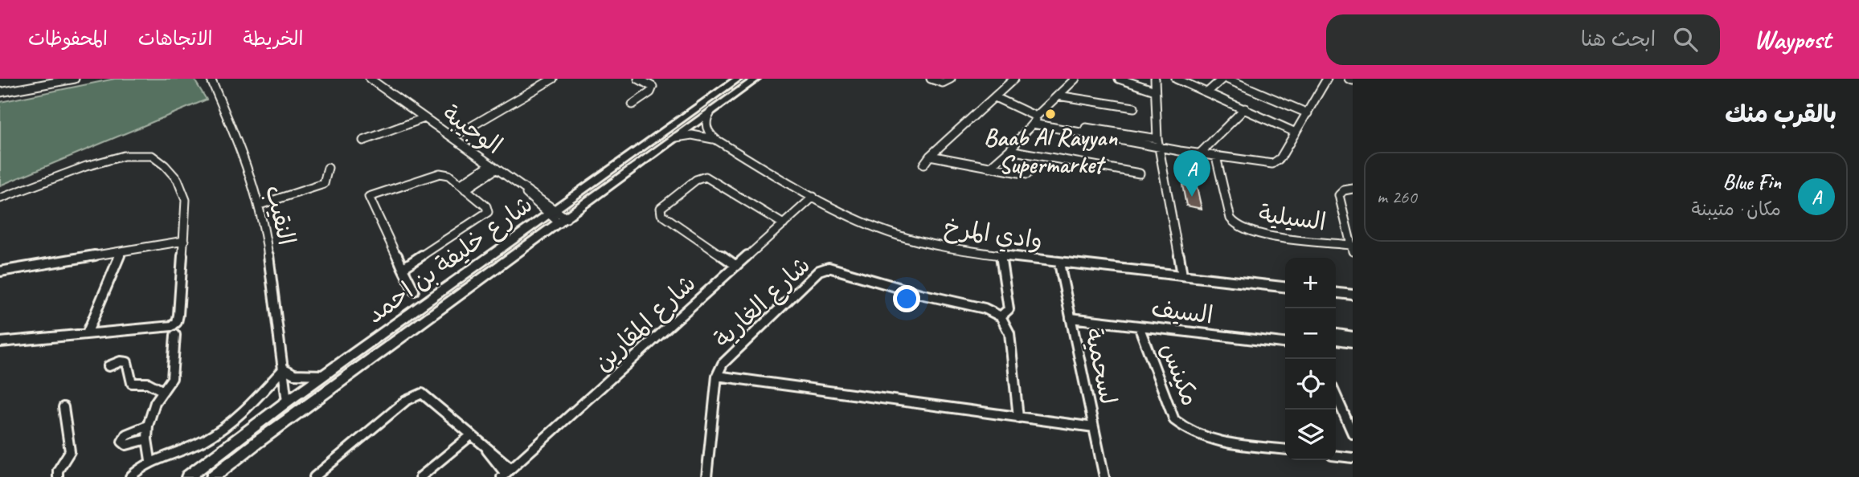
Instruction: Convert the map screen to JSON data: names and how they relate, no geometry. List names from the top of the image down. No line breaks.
{"streets":{"street":["الوجيبة","النقيب","السيلية","وادي المرخ","شارع خليفة بن احمد","شارع الغارية","السيف","شارع المقارين","لسحمية","مكينس"]},"crossings":[["الوجيبة","شارع خليفة بن احمد"],["النقيب","شارع خليفة بن احمد"],["وادي المرخ","شارع خليفة بن احمد"],["وادي المرخ","شارع المقارين"],["وادي المرخ","لسحمية"],["شارع الغارية","لسحمية"],["السيف","لسحمية"],["السيف","مكينس"]],"places":["Baab Al Rayyan Supermarket"],"page":{"header":"Waypost","search":"ابحث هنا","nav":["الخريطة","الاتجاهات","المحفوظات"],"heading":"بالقرب منك","pins":"A","list":[{"mark":"A","name":"Blue Fin","note":"مكان · متيبنة","value":"260 m"}],"map_buttons":["+","−"]}}
